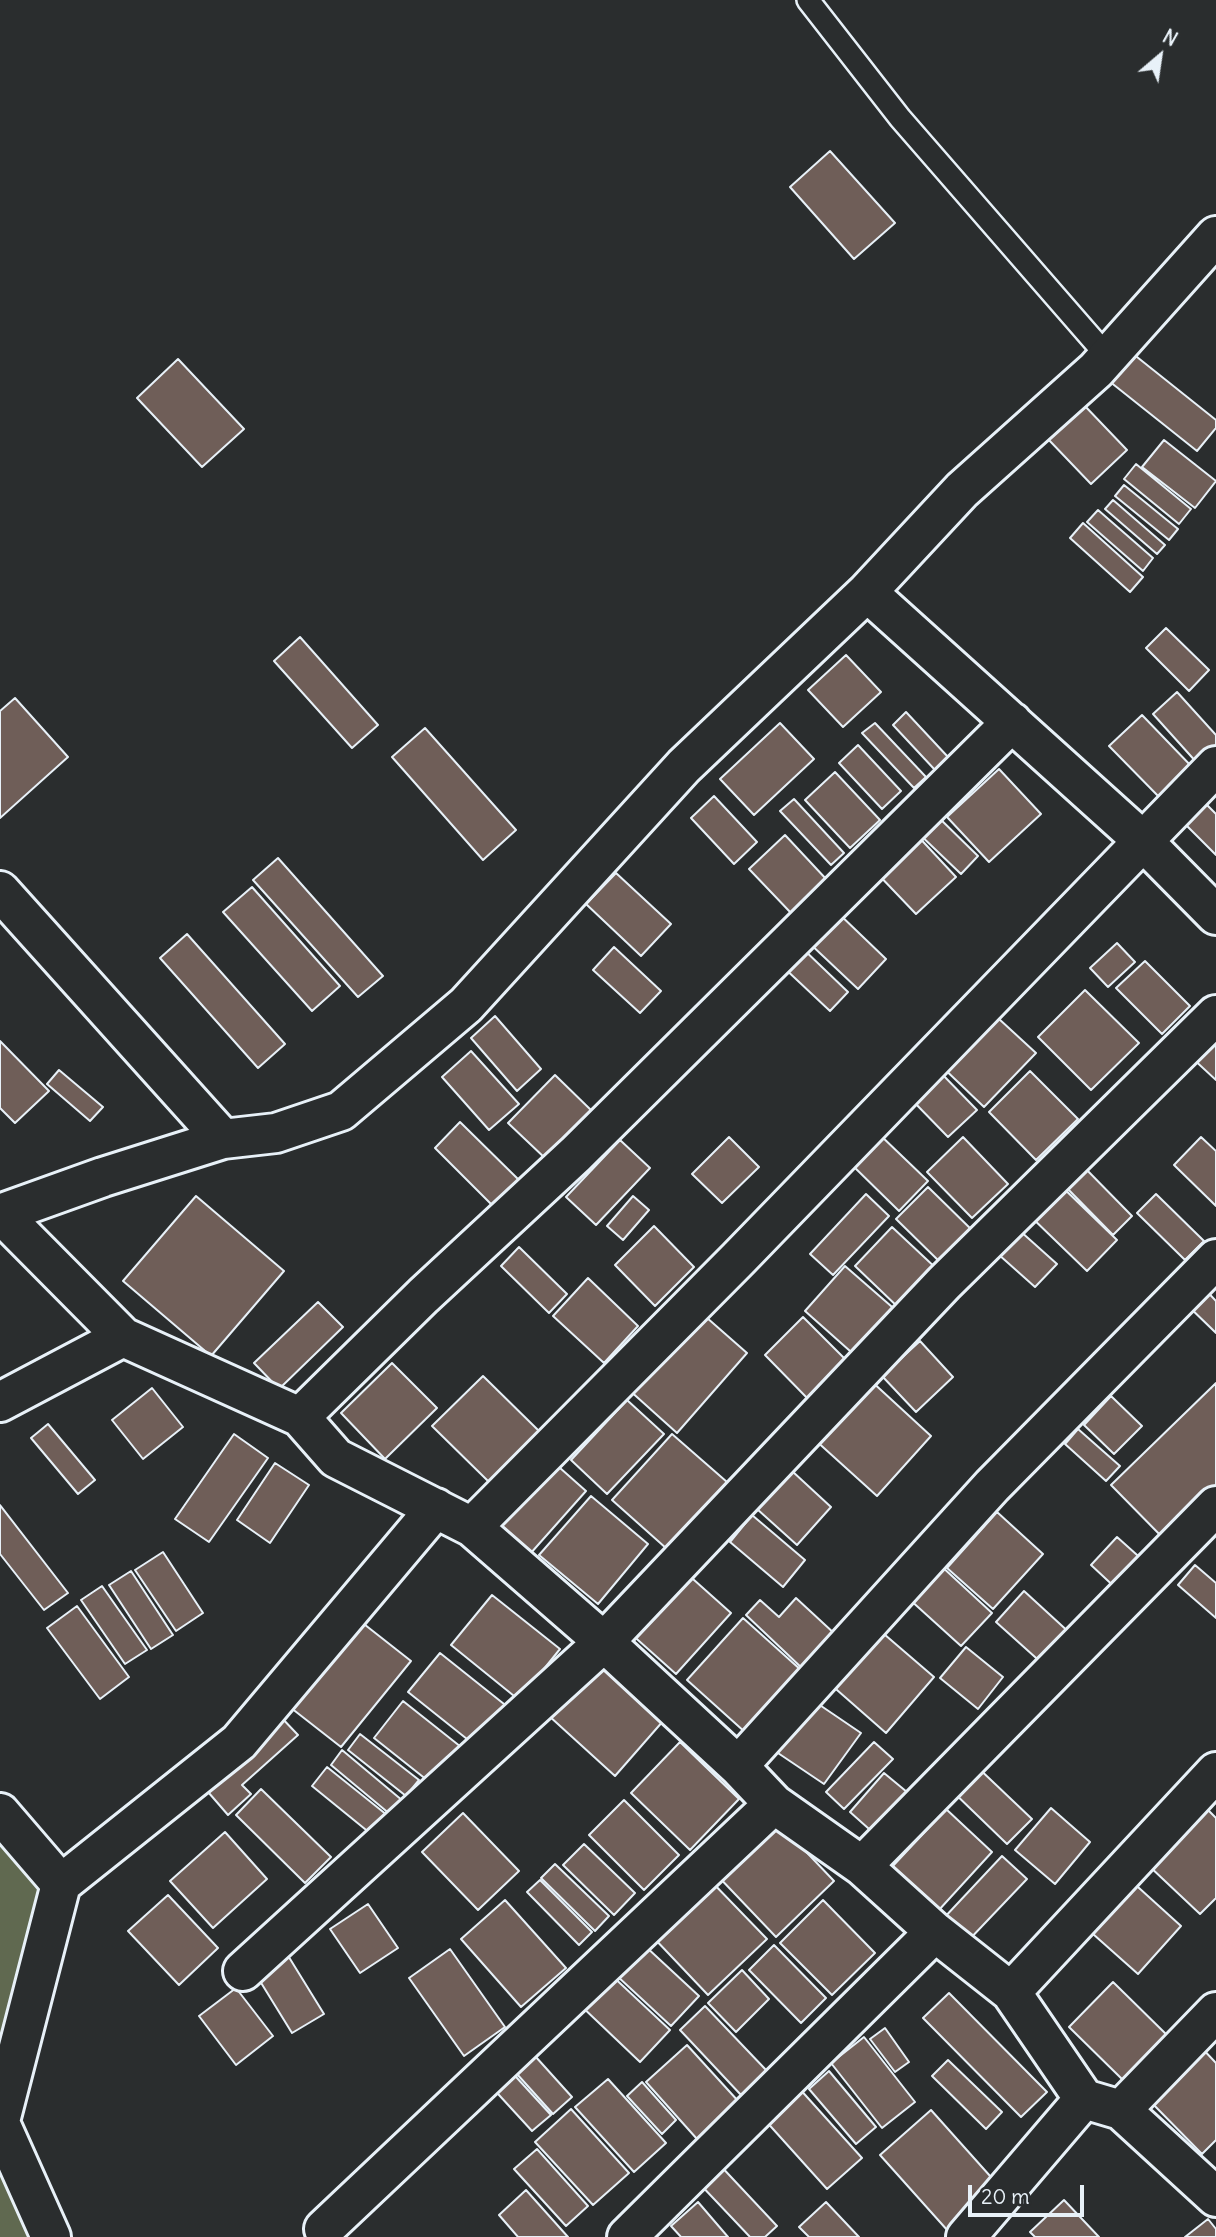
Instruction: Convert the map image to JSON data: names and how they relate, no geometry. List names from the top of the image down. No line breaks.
{"scale_bar":"20 m","north":"top right"}
